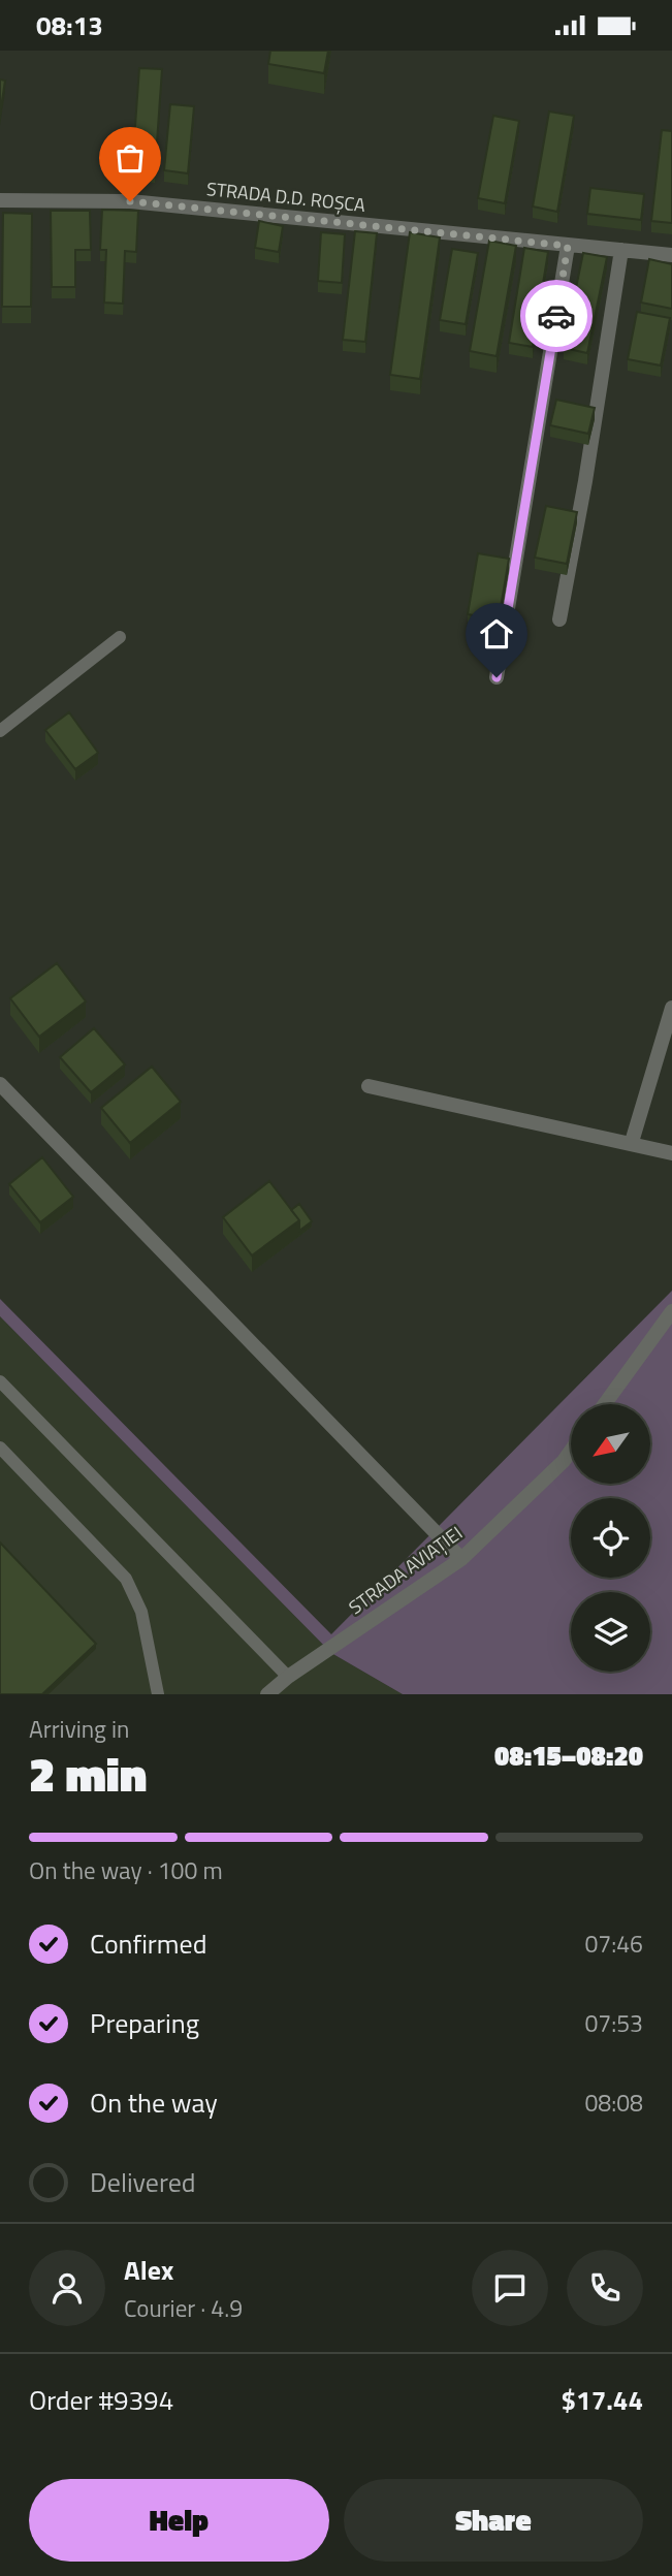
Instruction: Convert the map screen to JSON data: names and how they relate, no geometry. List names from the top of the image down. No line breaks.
{"streets":{"street":["STRADA D.D. ROȘCA","STRADA AVIAȚIEI"]},"north":"bottom left","page":{"status":"08:13","heading":["2 min","Arriving in","08:15–08:20"],"panel":["Alex","Courier · 4.9","Order #9394","$17.44"],"bar":"On the way · 100 m","list":[["Confirmed","07:46"],["Preparing","07:53"],["On the way","08:08"],"Delivered"],"buttons":["Help","Share"]}}
